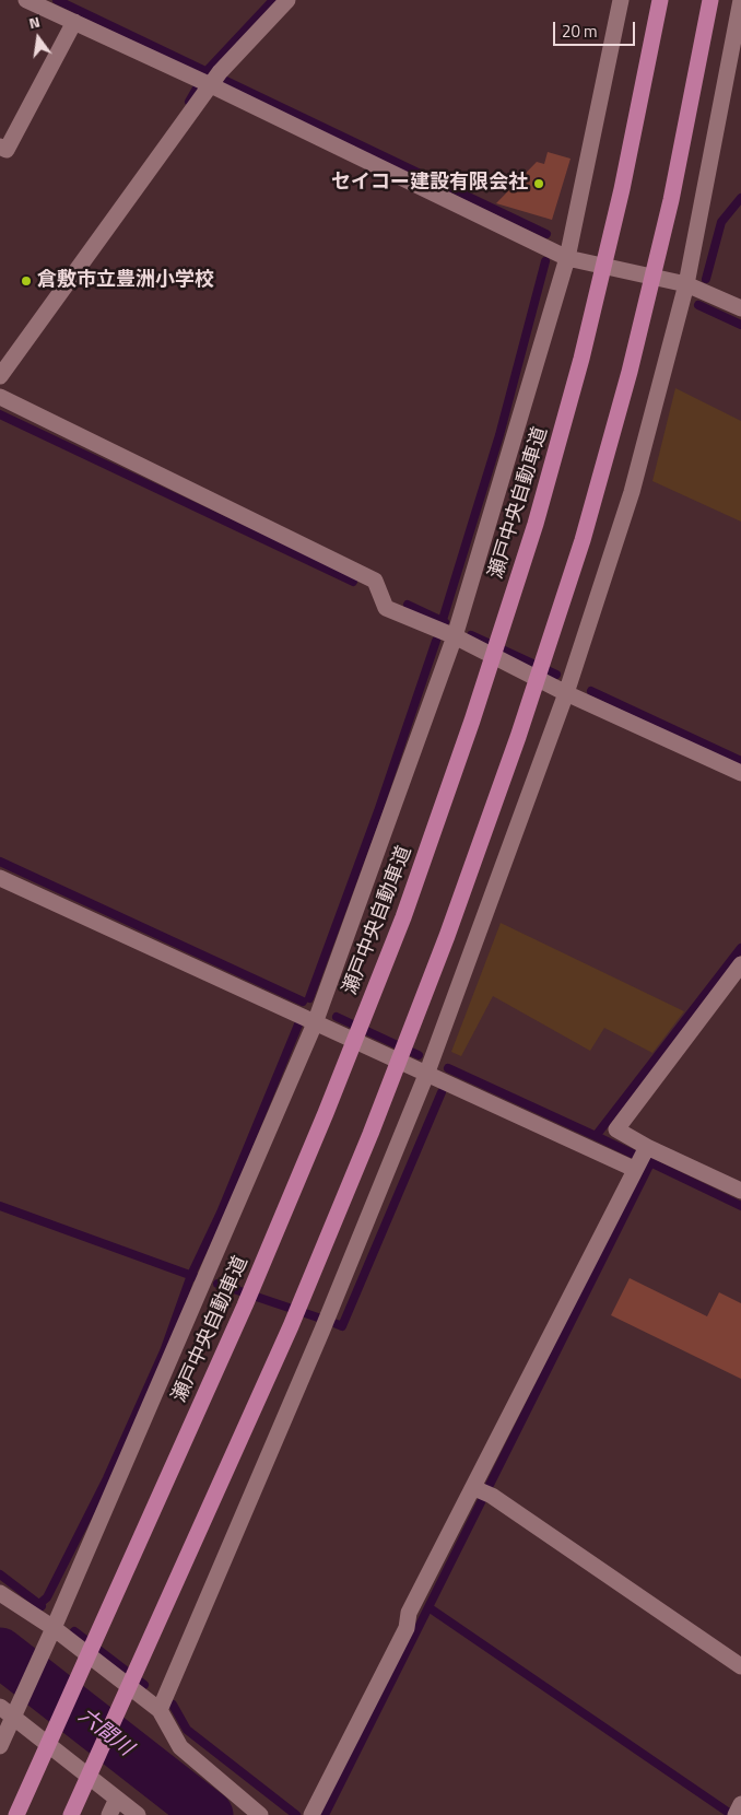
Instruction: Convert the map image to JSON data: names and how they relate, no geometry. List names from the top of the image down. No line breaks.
{"streets":{"highway":["瀬戸中央自動車道"]},"water":["六間川"],"places":["セイコー建設有限会社","倉敷市立豊洲小学校"],"scale_bar":"20 m","north":"top"}
